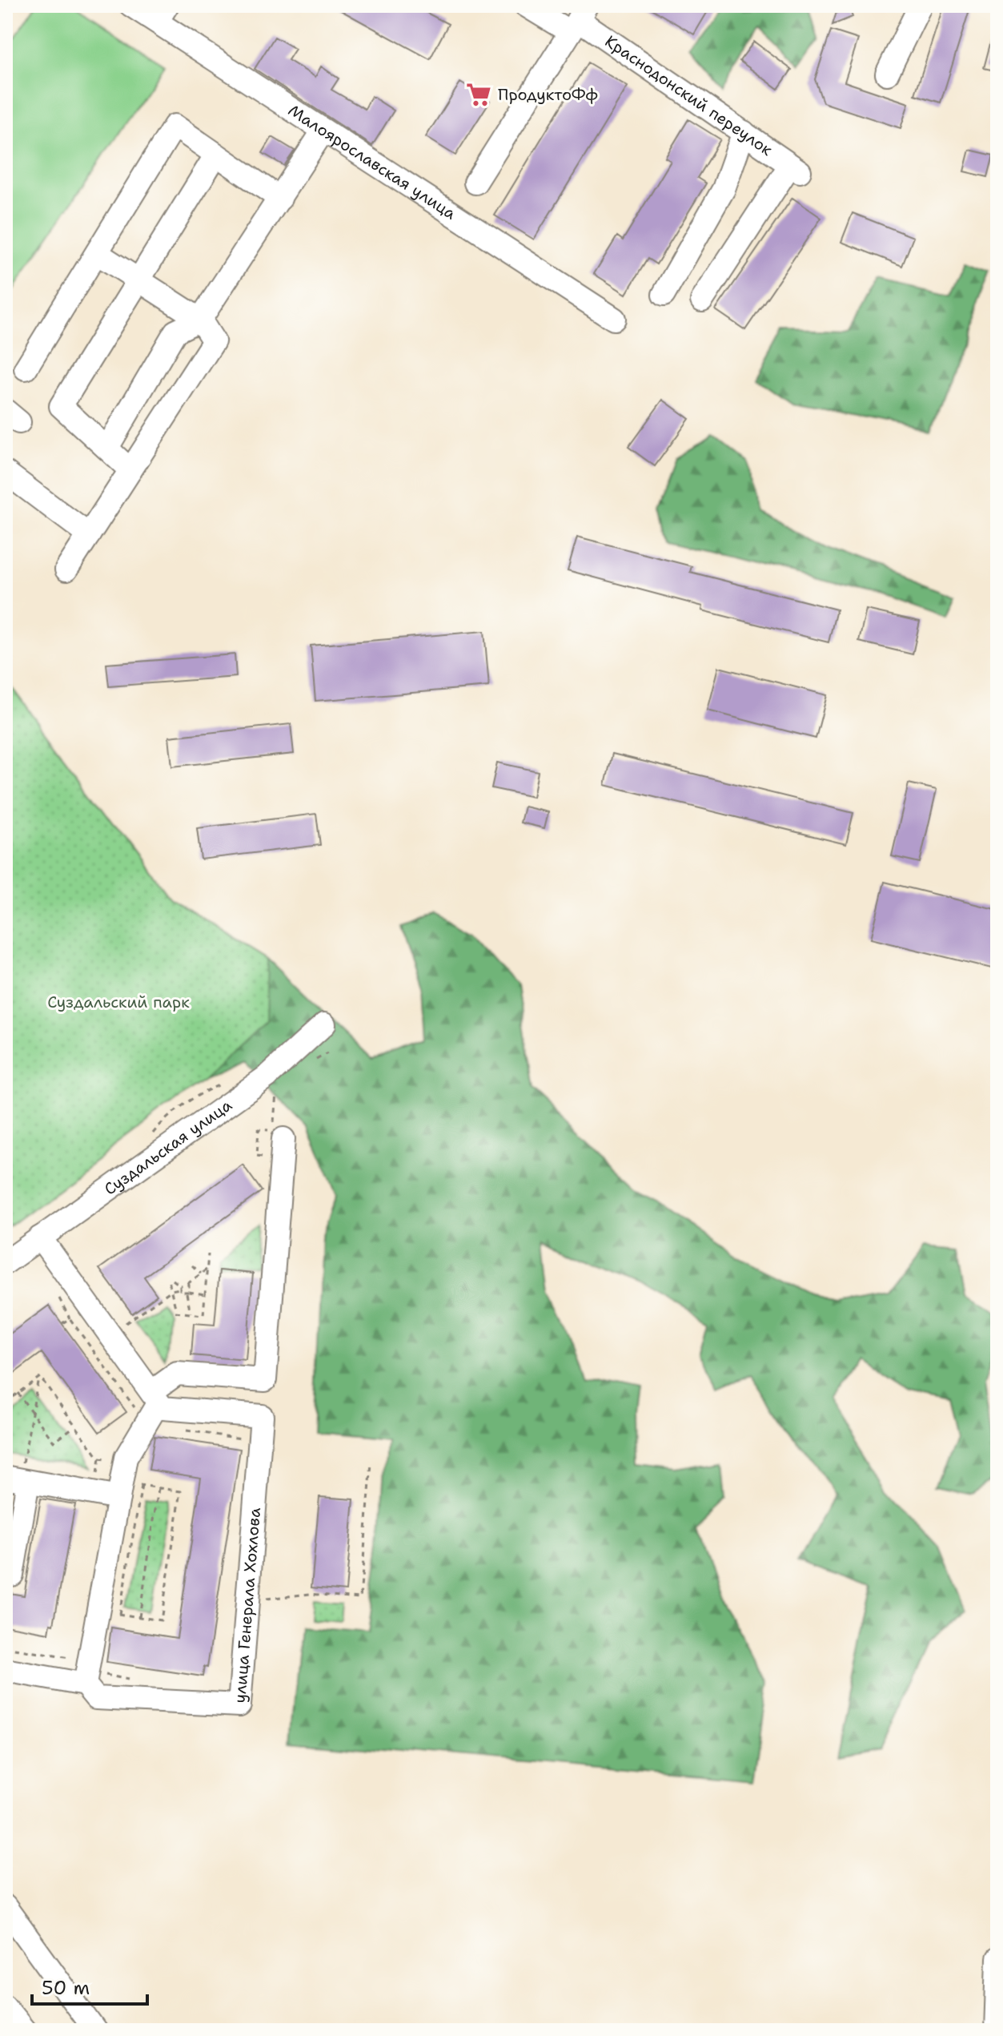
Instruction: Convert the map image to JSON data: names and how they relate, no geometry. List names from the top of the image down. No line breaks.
{"streets":{"street":["Краснодонский переулок","Малоярославская улица","Суздальская улица","улица Генерала Хохлова"]},"parks":["Суздальский парк"],"places":{"supermarket":["ПродуктоФф"]},"scale_bar":"50 m"}
